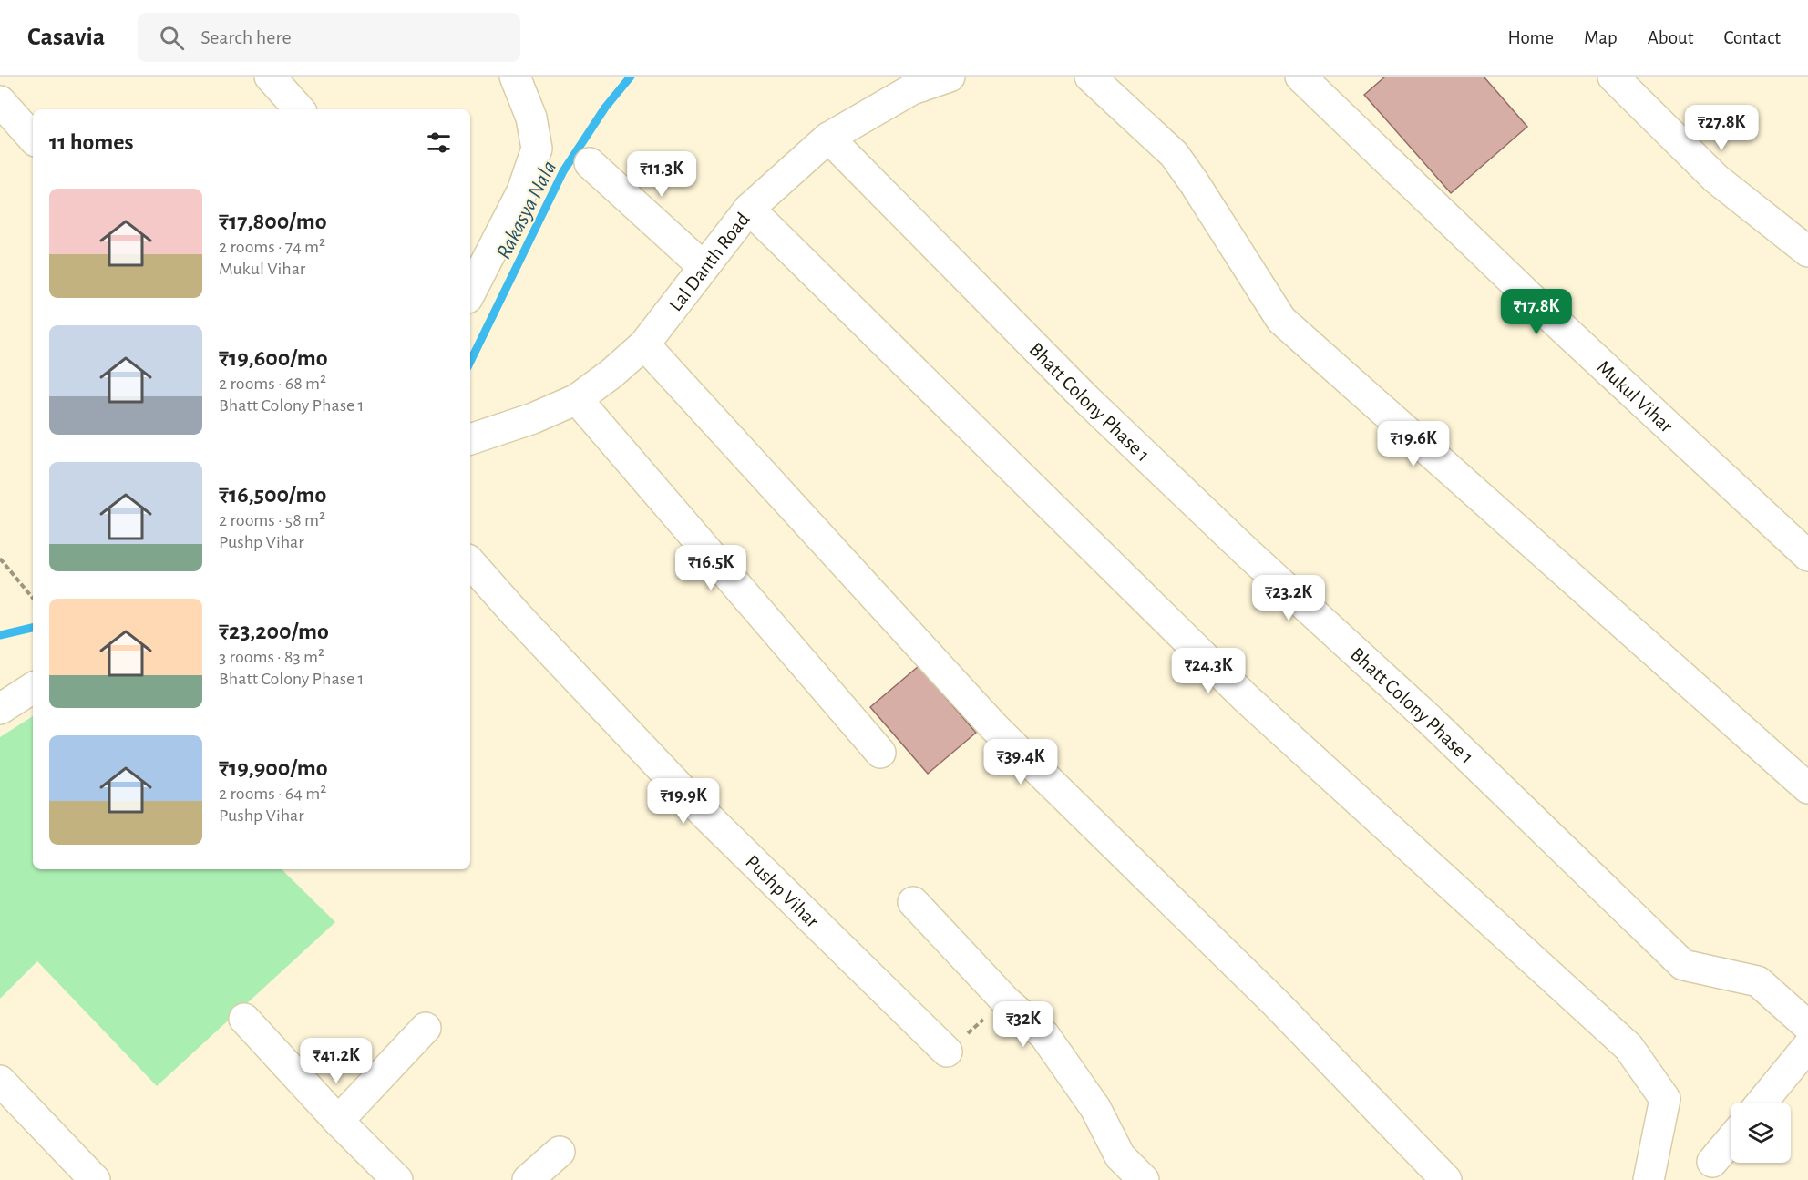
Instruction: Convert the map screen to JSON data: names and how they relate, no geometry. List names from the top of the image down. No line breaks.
{"streets":{"street":["Lal Danth Road","Mukul Vihar","Bhatt Colony Phase 1","Pushp Vihar"]},"crossings":[["Lal Danth Road","Bhatt Colony Phase 1"]],"water":["Rakasya Nala"],"page":{"header":"Casavia","search":"Search here","nav":["Home","Map","About","Contact"],"price":["₹27.8K","₹11.3K","₹17.8K","₹19.6K","₹16.5K","₹23.2K","₹24.3K","₹39.4K","₹19.9K","₹32K","₹41.2K"],"heading":"11 homes","list":[{"name":"₹17,800/mo","note":"2 rooms · 74 m² · Mukul Vihar"},{"name":"₹19,600/mo","note":"2 rooms · 68 m² · Bhatt Colony Phase 1"},{"name":"₹16,500/mo","note":"2 rooms · 58 m² · Pushp Vihar"},{"name":"₹23,200/mo","note":"3 rooms · 83 m² · Bhatt Colony Phase 1"},{"name":"₹19,900/mo","note":"2 rooms · 64 m² · Pushp Vihar"}]}}
